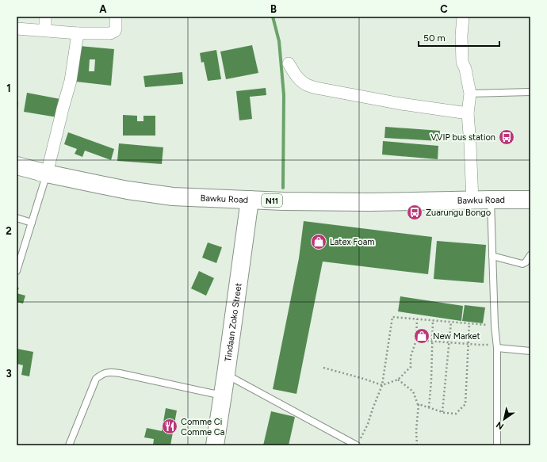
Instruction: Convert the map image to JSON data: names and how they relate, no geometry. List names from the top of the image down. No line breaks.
{"streets":{"main road":["Bawku Road","N11","Tindaan Zoko Street"]},"crossings":[["Bawku Road","Tindaan Zoko Street"]],"places":{"bus stop":["VVIP bus station","Zuarungu Bongo"],"shop":["Latex Foam","New Market"],"restaurant":["Comme Ci Comme Ca"]},"scale_bar":"50 m","north":"bottom left","grid":{"columns":["A","B","C"],"rows":["1","2","3"]}}
